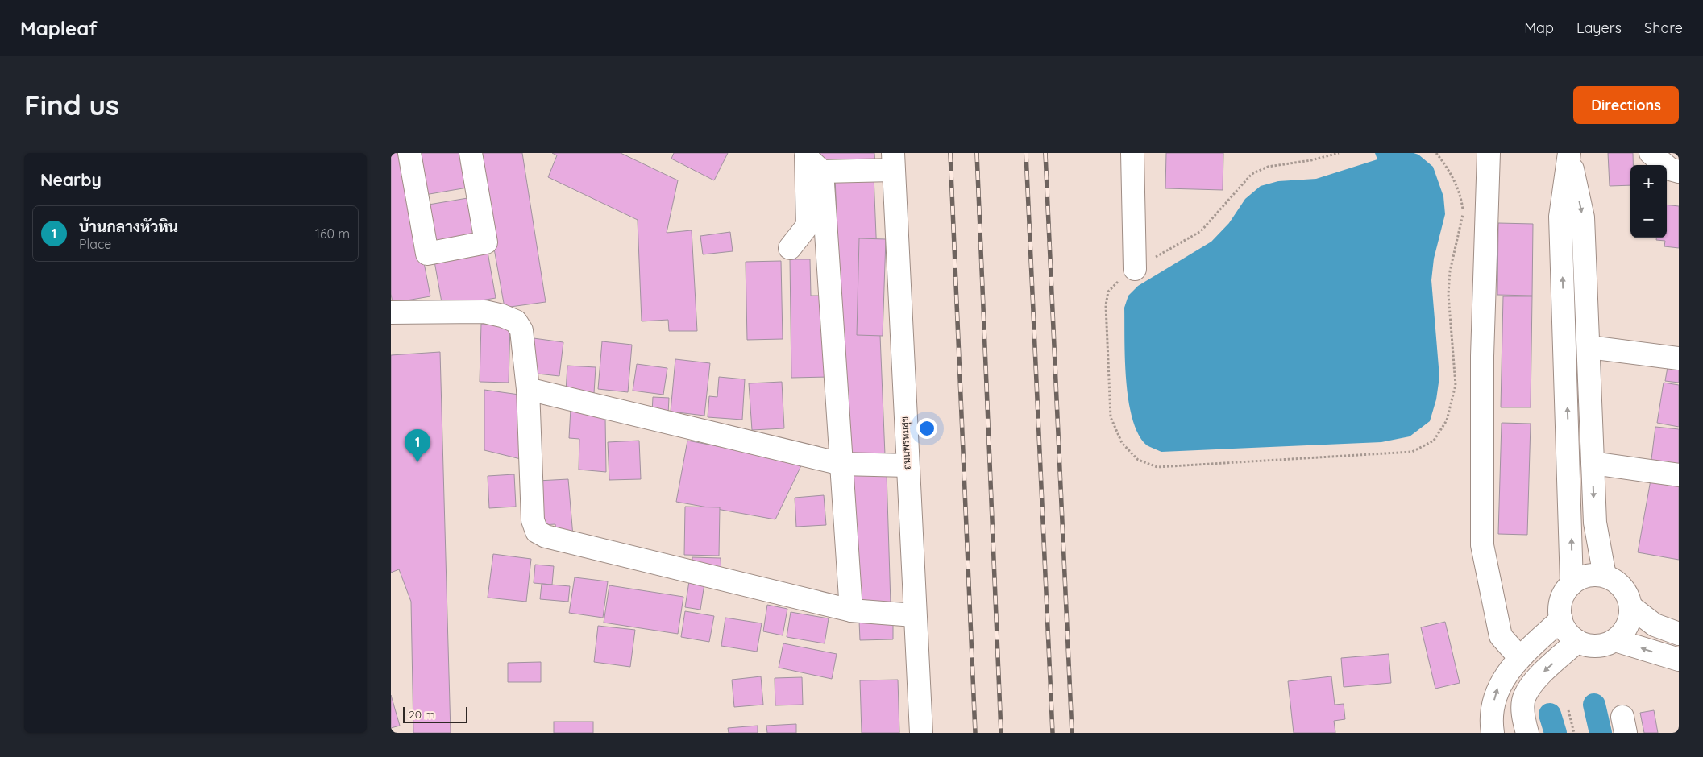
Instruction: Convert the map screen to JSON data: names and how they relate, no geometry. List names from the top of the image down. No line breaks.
{"streets":{"street":["ถนนพรหมสุข"]},"scale_bar":"20 m","page":{"header":"Mapleaf","nav":["Map","Layers","Share"],"buttons":"Directions","title":"Find us","heading":"Nearby","map_buttons":["+","−"],"list":[{"mark":"1","name":"บ้านกลางหัวหิน","note":"Place","value":"160 m"}],"pins":"1","scale":"20 m"}}
